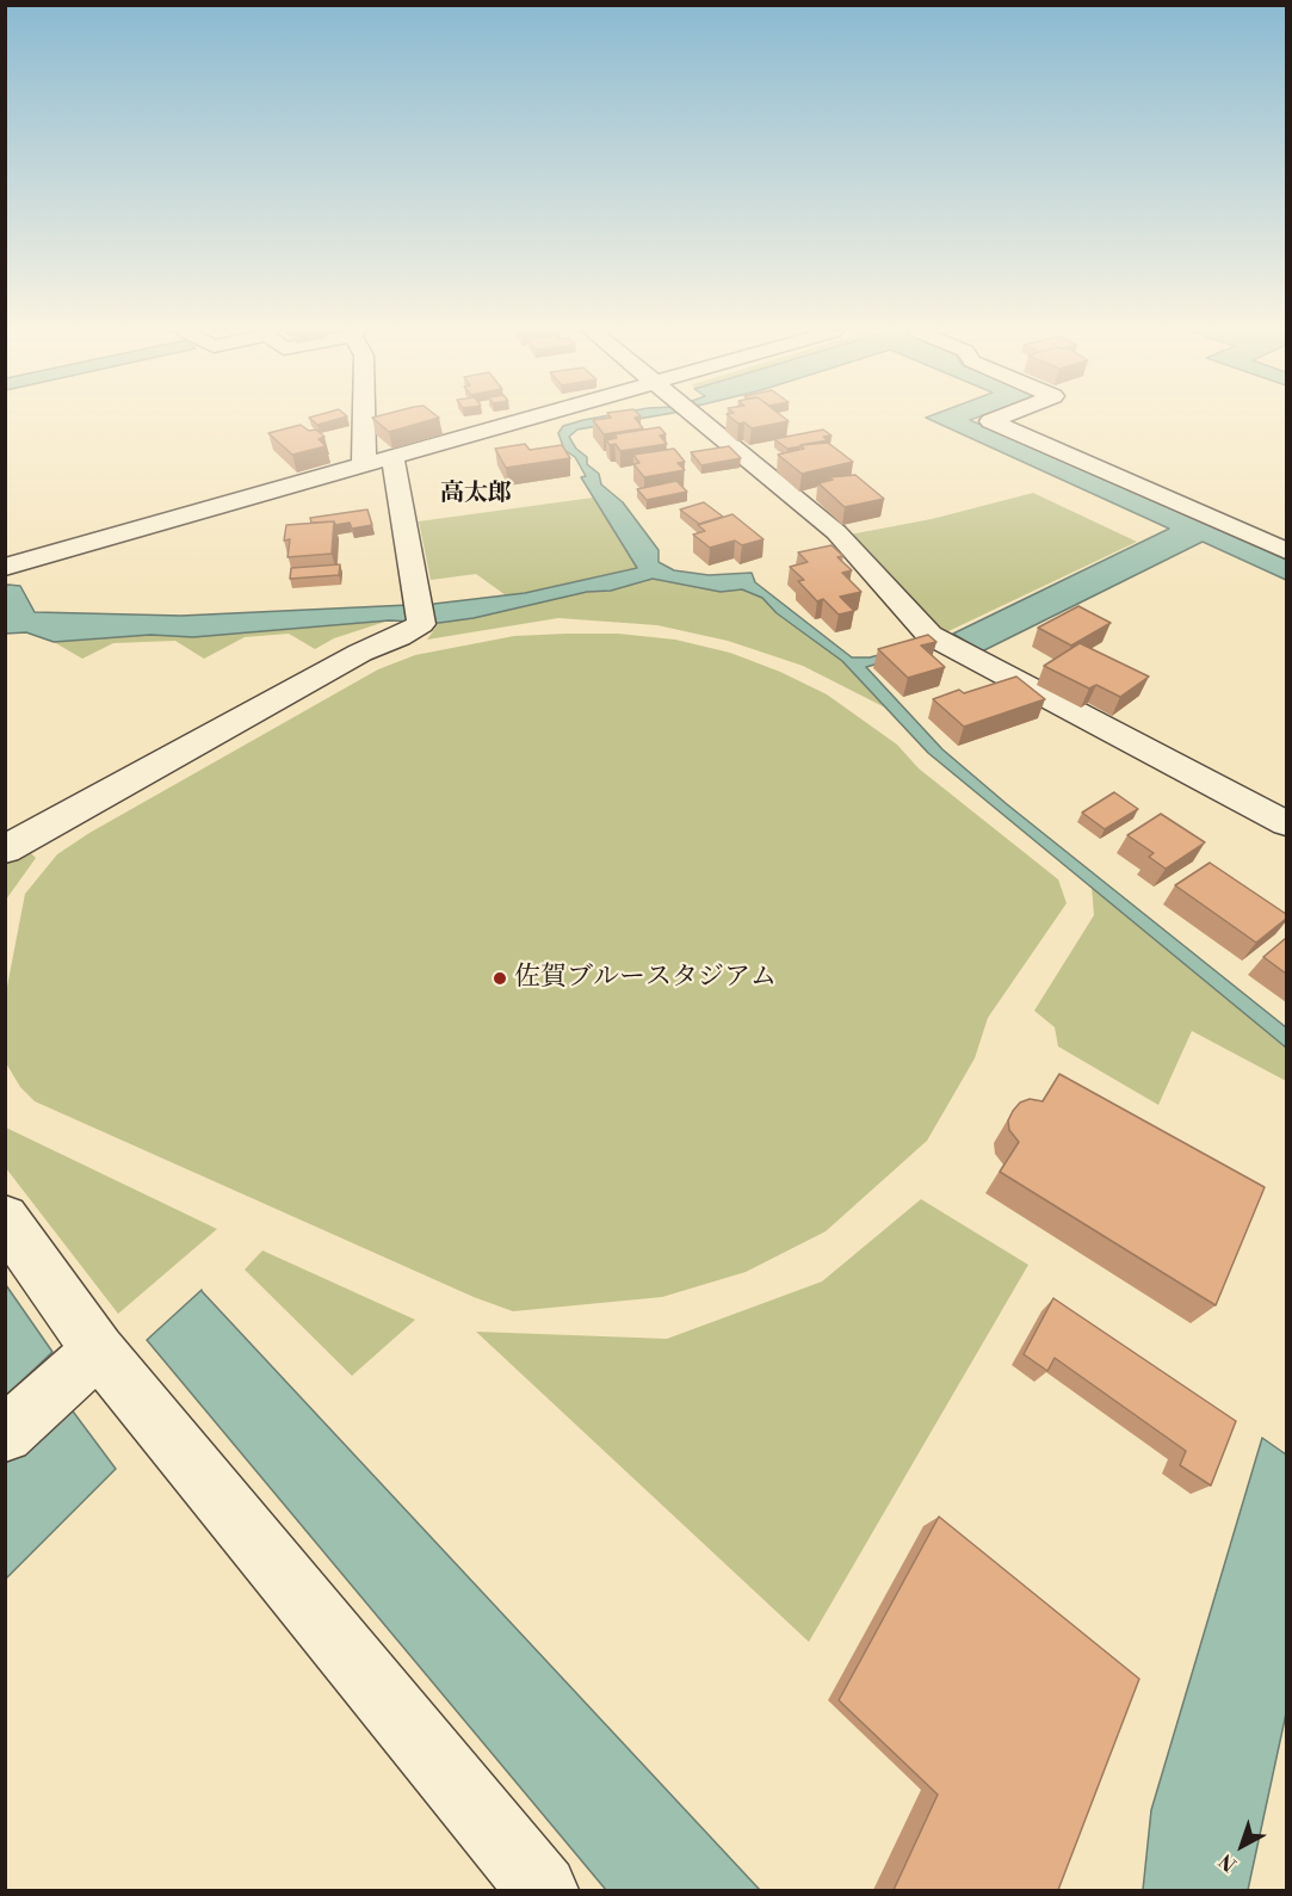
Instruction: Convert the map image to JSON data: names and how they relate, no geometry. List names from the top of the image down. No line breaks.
{"districts":["高太郎"],"places":["佐賀ブルースタジアム"],"north":"bottom left"}
